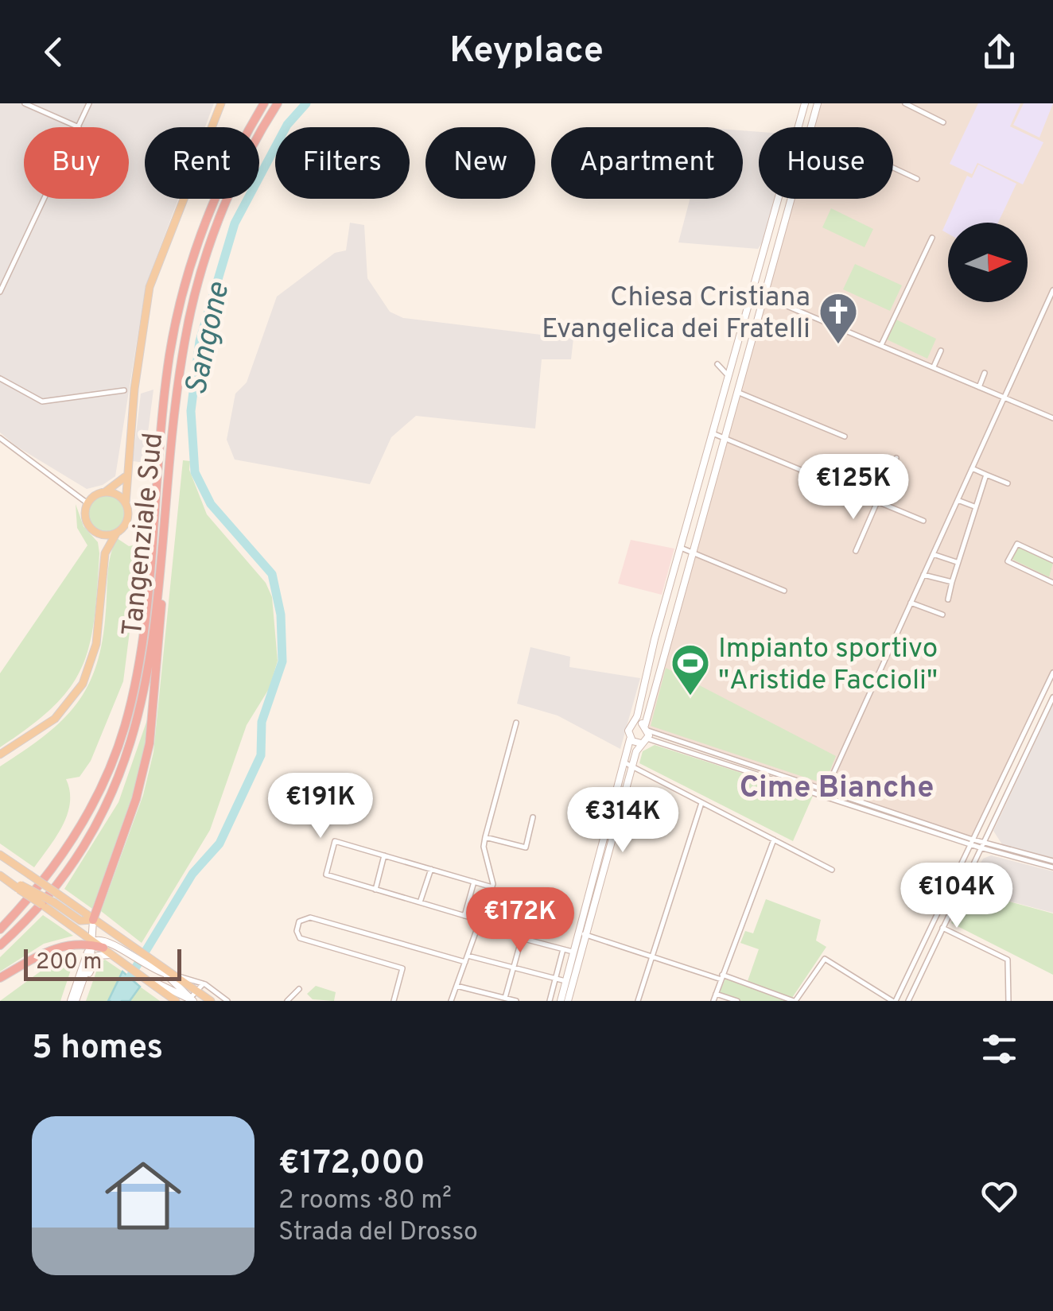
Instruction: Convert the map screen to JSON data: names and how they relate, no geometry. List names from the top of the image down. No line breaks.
{"streets":{"highway":["Tangenziale Sud"]},"districts":["Cime Bianche"],"water":["Sangone"],"places":{"church":["Chiesa Cristiana Evangelica dei Fratelli"],"sports":["Impianto sportivo \"Aristide Faccioli\""]},"scale_bar":"200 m","north":"right","page":{"header":"Keyplace","chip":["Buy","Rent","Filters","New","Apartment","House"],"price":["€125K","€191K","€314K","€104K","€172K"],"scale":"200 m","heading":"5 homes","list":[{"name":"€172,000","note":"2 rooms · 80 m² · Strada del Drosso"}]}}
